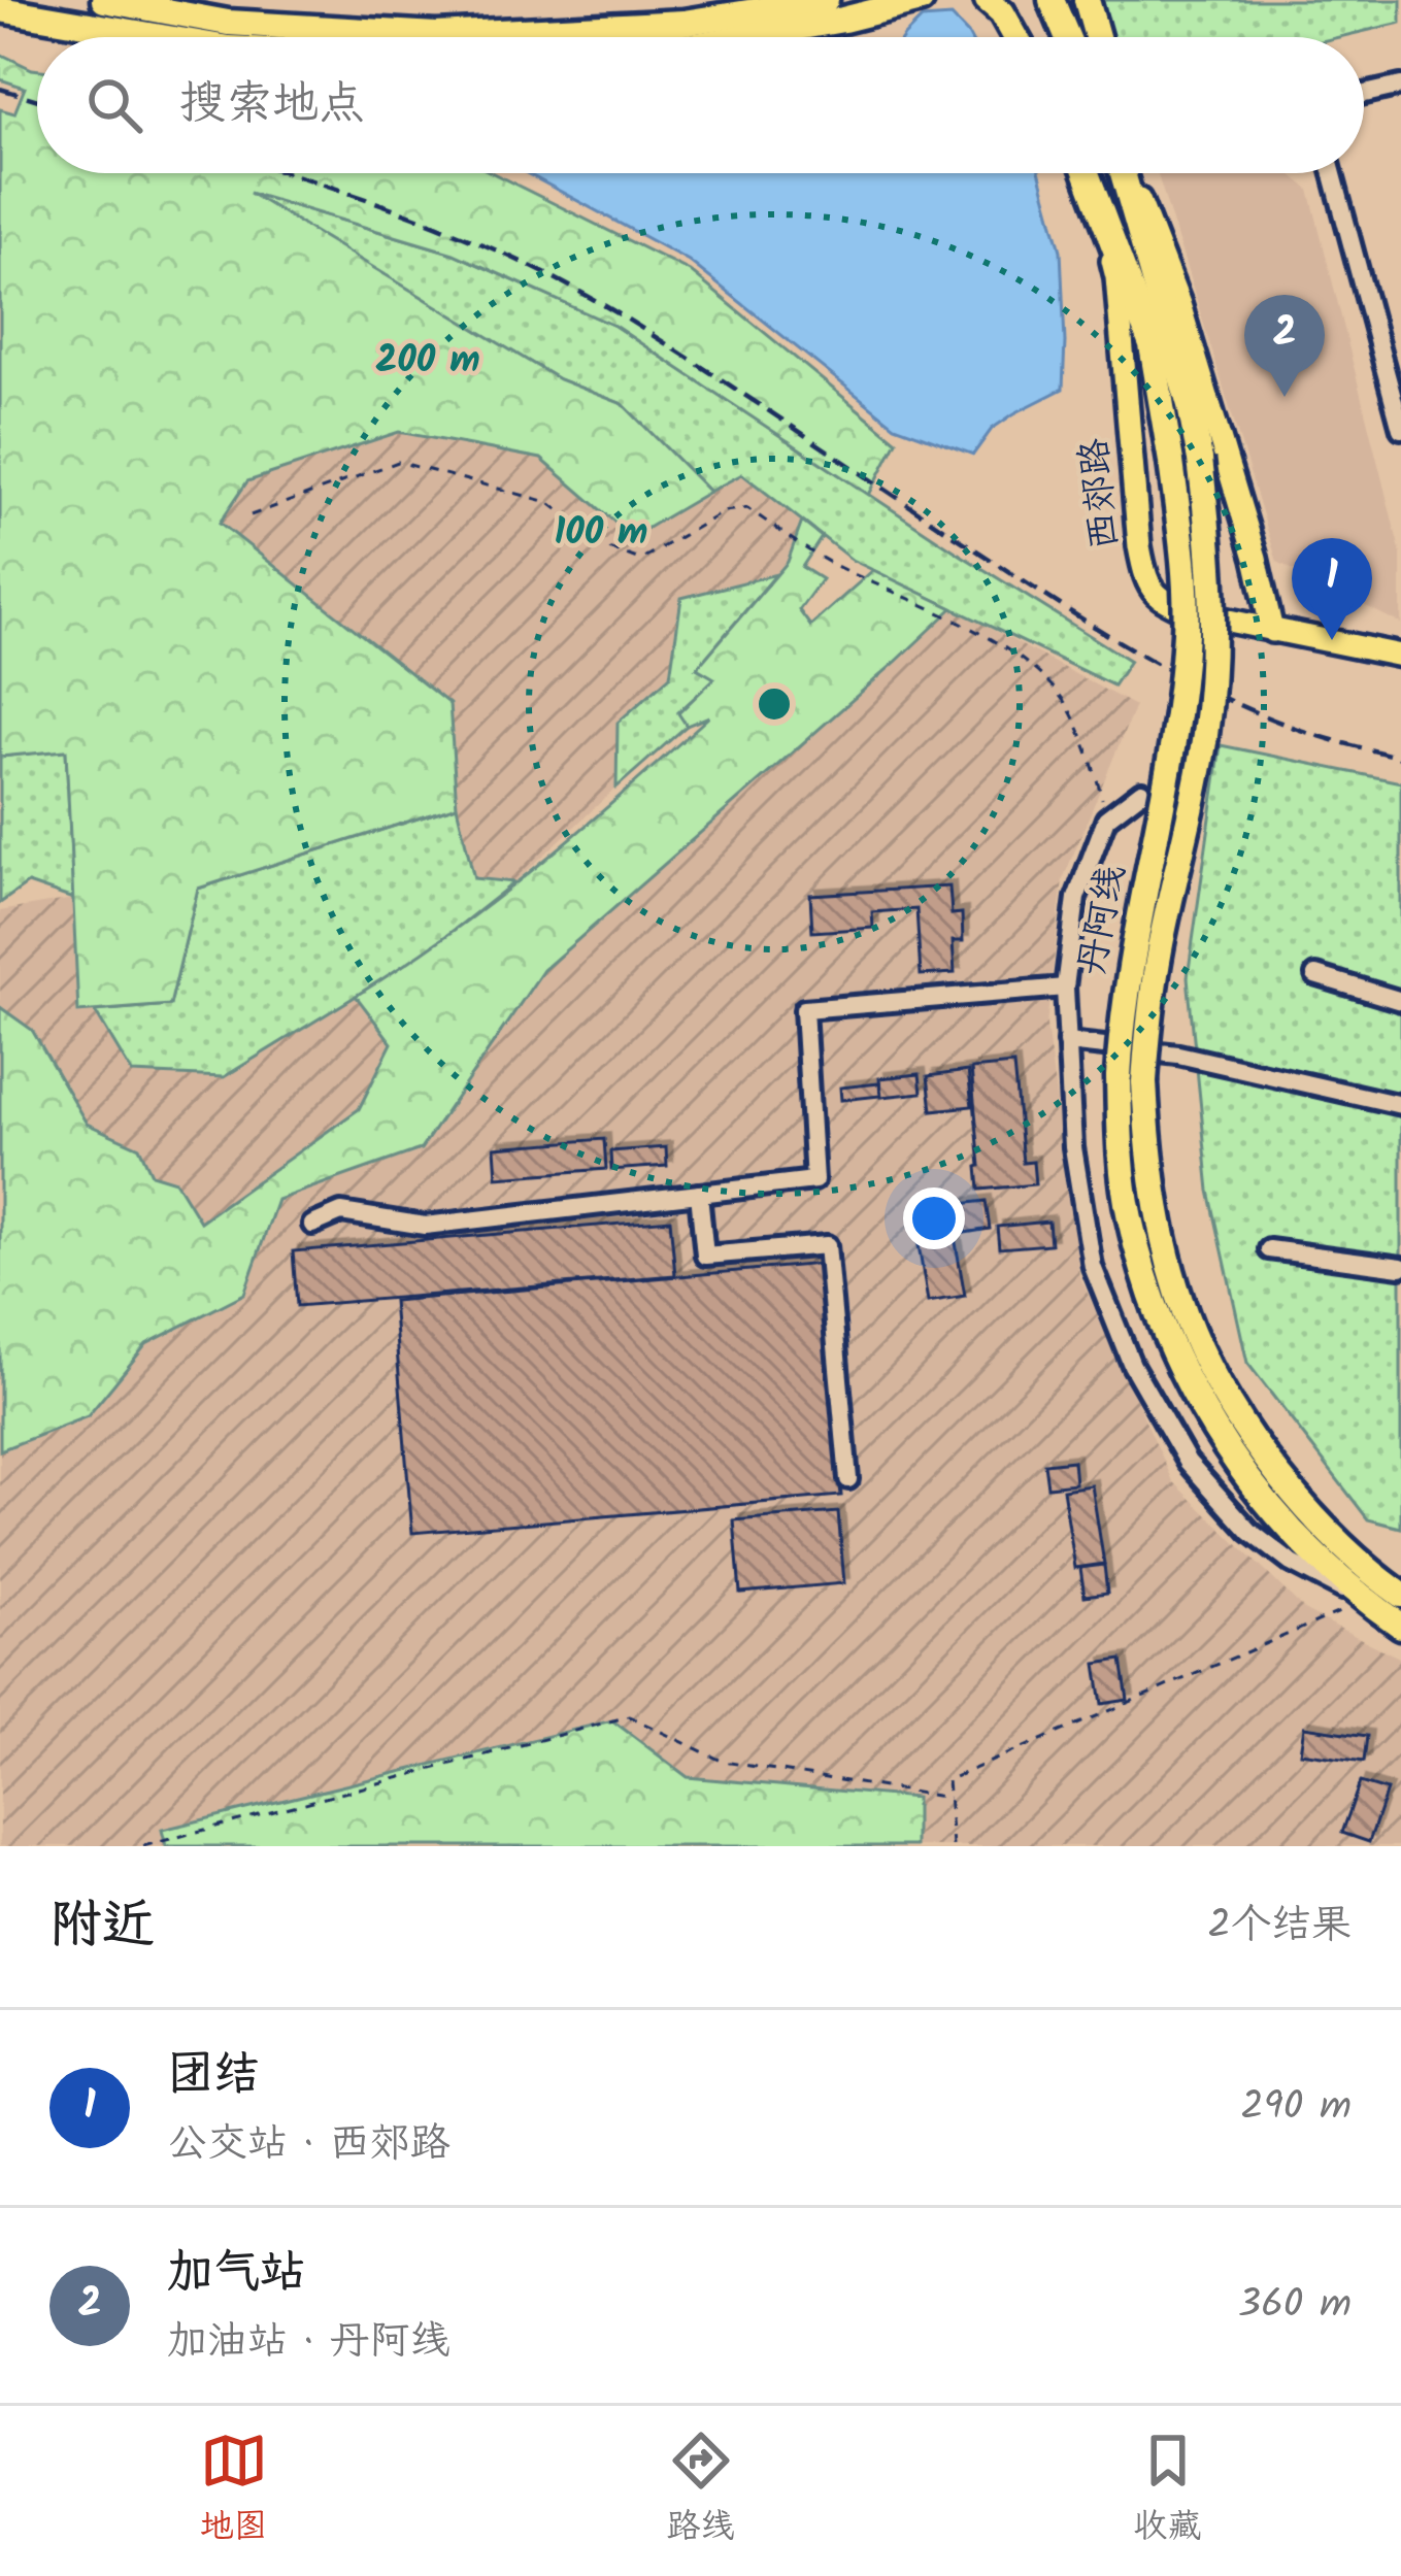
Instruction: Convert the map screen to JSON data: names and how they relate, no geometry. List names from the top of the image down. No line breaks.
{"streets":{"highway":["丹阿线"],"main road":["西郊路"]},"crossings":[["西郊路","丹阿线"]],"page":{"search":"搜索地点","pins":["2","1"],"heading":["附近","2个结果"],"list":[{"mark":"1","name":"团结","note":"公交站 · 西郊路","value":"290 m"},{"mark":"2","name":"加气站","note":"加油站 · 丹阿线","value":"360 m"}],"nav":["地图","路线","收藏"]},"rings":["200 m","100 m"]}
